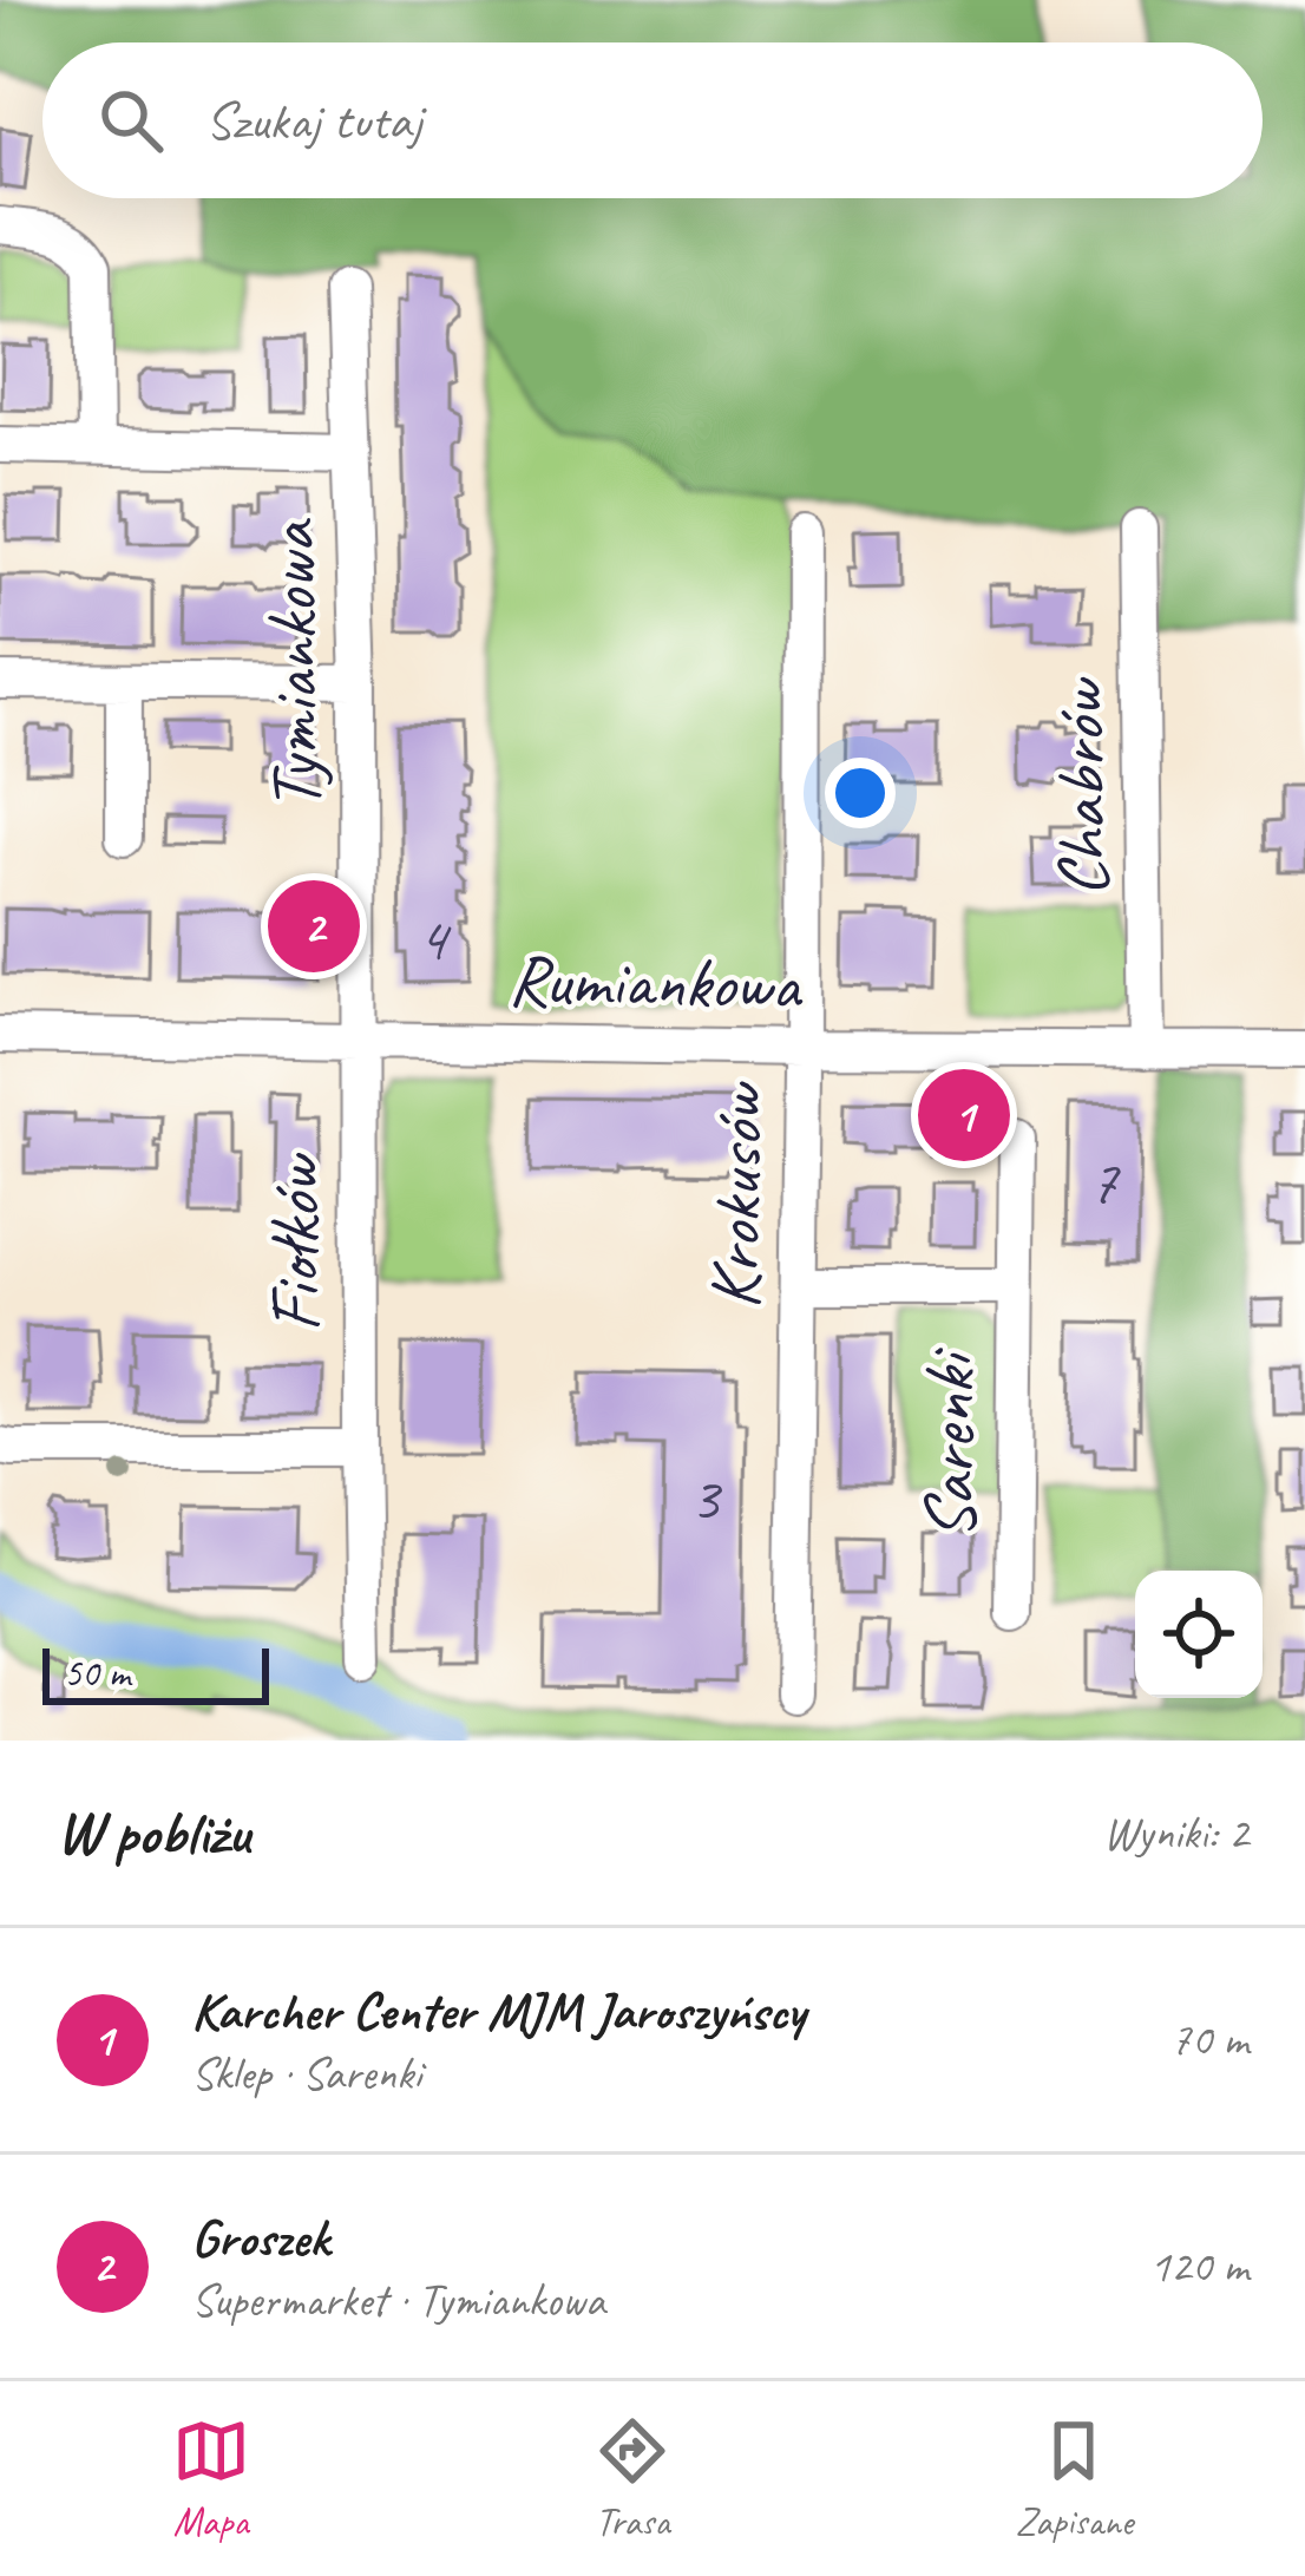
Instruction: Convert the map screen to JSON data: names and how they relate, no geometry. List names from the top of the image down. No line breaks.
{"streets":{"street":["Tymiankowa","Chabrów","Rumiankowa","Krokusów","Fiołków","Sarenki"]},"crossings":[["Tymiankowa","Rumiankowa"],["Tymiankowa","Fiołków"],["Chabrów","Rumiankowa"],["Rumiankowa","Krokusów"],["Rumiankowa","Fiołków"],["Krokusów","Sarenki"]],"house_numbers":["4","7","3"],"scale_bar":"50 m","page":{"search":"Szukaj tutaj","pins":["2","1"],"scale":"50 m","heading":["W pobliżu","Wyniki: 2"],"list":[{"mark":"1","name":"Karcher Center MJM Jaroszyńscy","note":"Sklep · Sarenki","value":"70 m"},{"mark":"2","name":"Groszek","note":"Supermarket · Tymiankowa","value":"120 m"}],"nav":["Mapa","Trasa","Zapisane"]}}
